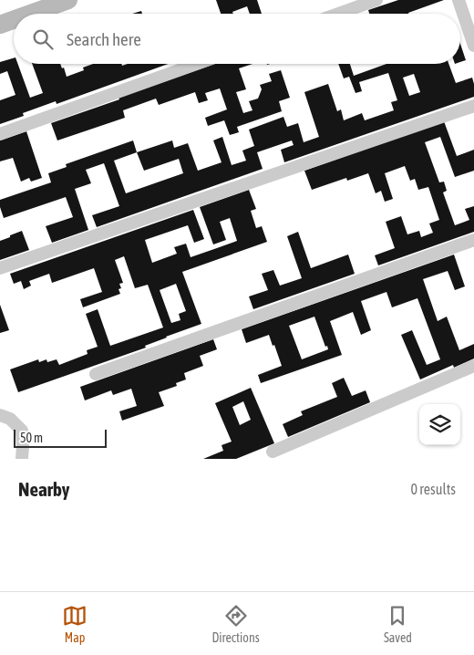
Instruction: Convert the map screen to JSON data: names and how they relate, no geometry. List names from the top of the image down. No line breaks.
{"scale_bar":"50 m","page":{"search":"Search here","scale":"50 m","heading":["Nearby","0 results"],"nav":["Map","Directions","Saved"]}}
